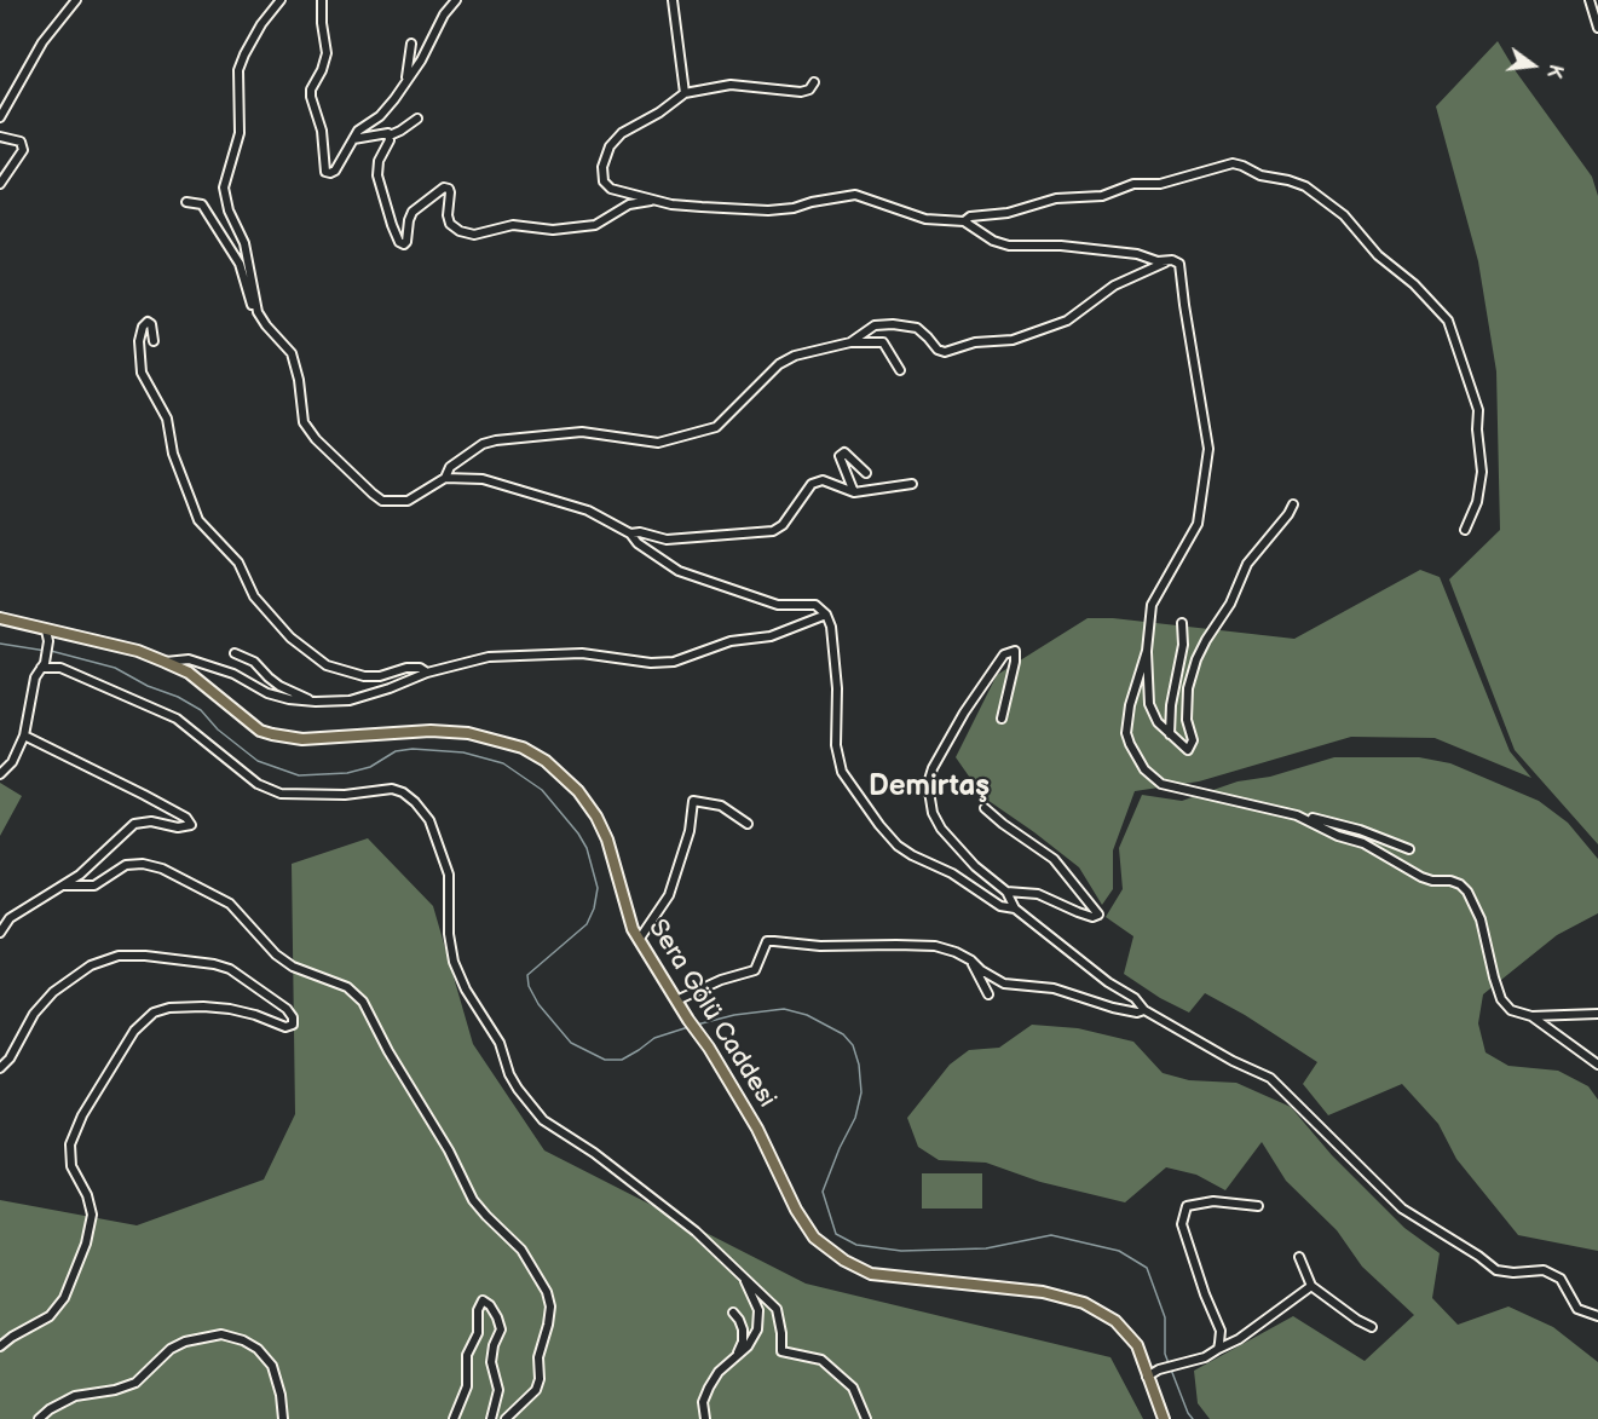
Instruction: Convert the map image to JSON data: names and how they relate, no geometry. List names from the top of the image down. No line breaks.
{"streets":{"main road":["Sera Gölü Caddesi"]},"districts":["Demirtaş"],"north":"right"}
